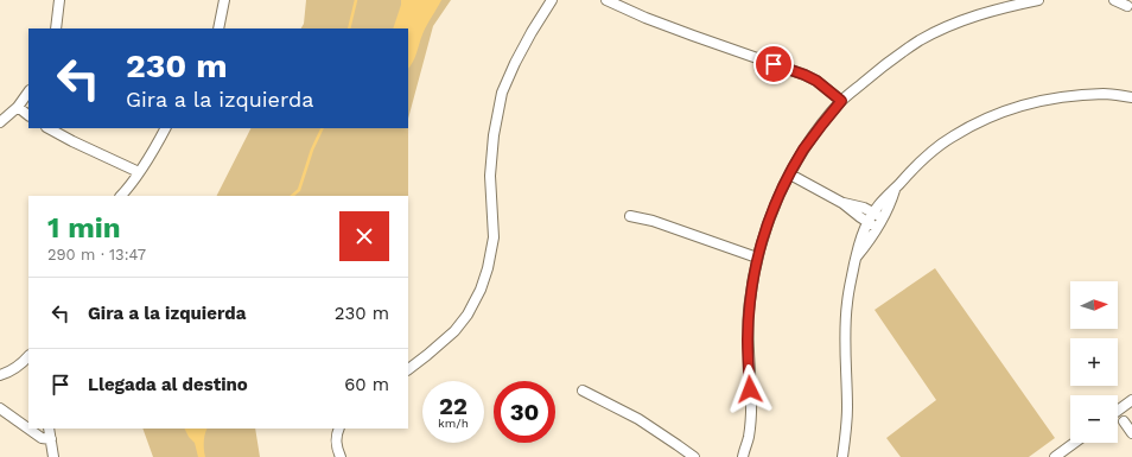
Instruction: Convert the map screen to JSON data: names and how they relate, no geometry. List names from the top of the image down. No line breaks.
{"north":"right","page":{"turn":["230 m","Gira a la izquierda"],"heading":["1 min","290 m · 13:47"],"list":[{"name":"Gira a la izquierda","value":"230 m"},{"name":"Llegada al destino","value":"60 m"}],"map_buttons":["+","−"],"speed":"22 km/h","limit":"30"}}
